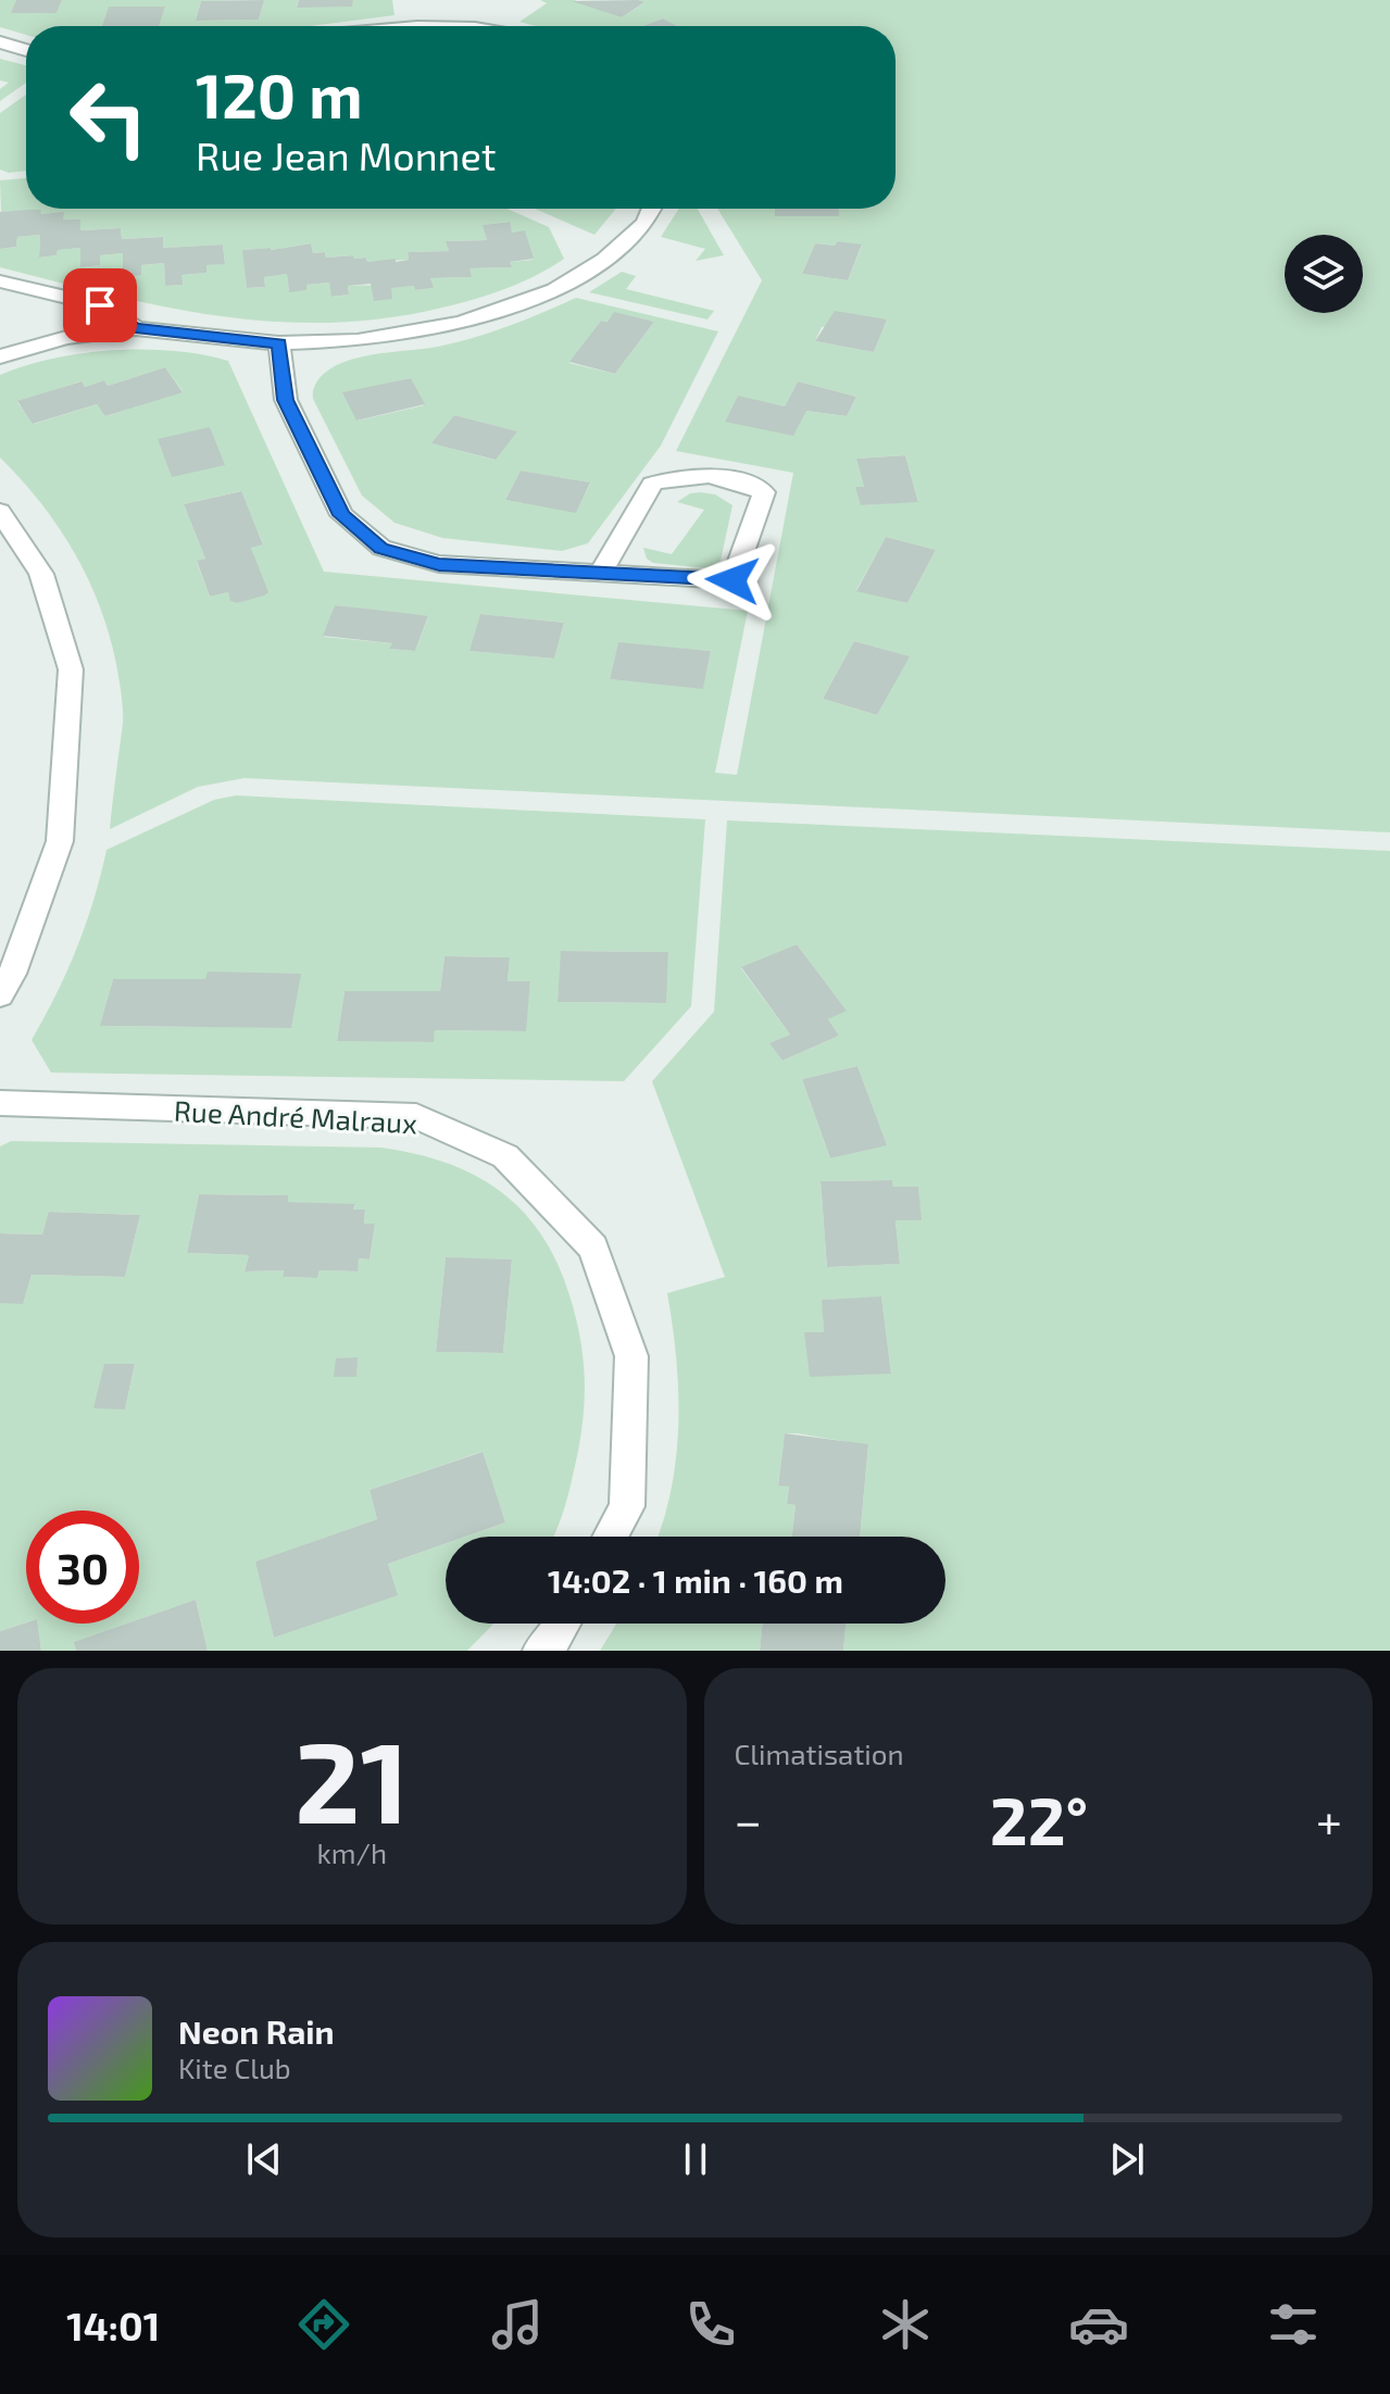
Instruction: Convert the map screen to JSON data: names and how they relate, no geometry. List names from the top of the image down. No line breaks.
{"streets":{"street":["Rue André Malraux"]},"page":{"turn":["120 m","Rue Jean Monnet"],"limit":"30","trip":"14:02 · 1 min · 160 m","tile":[["21","km/h"],"Climatisation"],"heat":["−","22°","+"],"song":["Neon Rain","Kite Club"],"tabs":"14:01"}}
